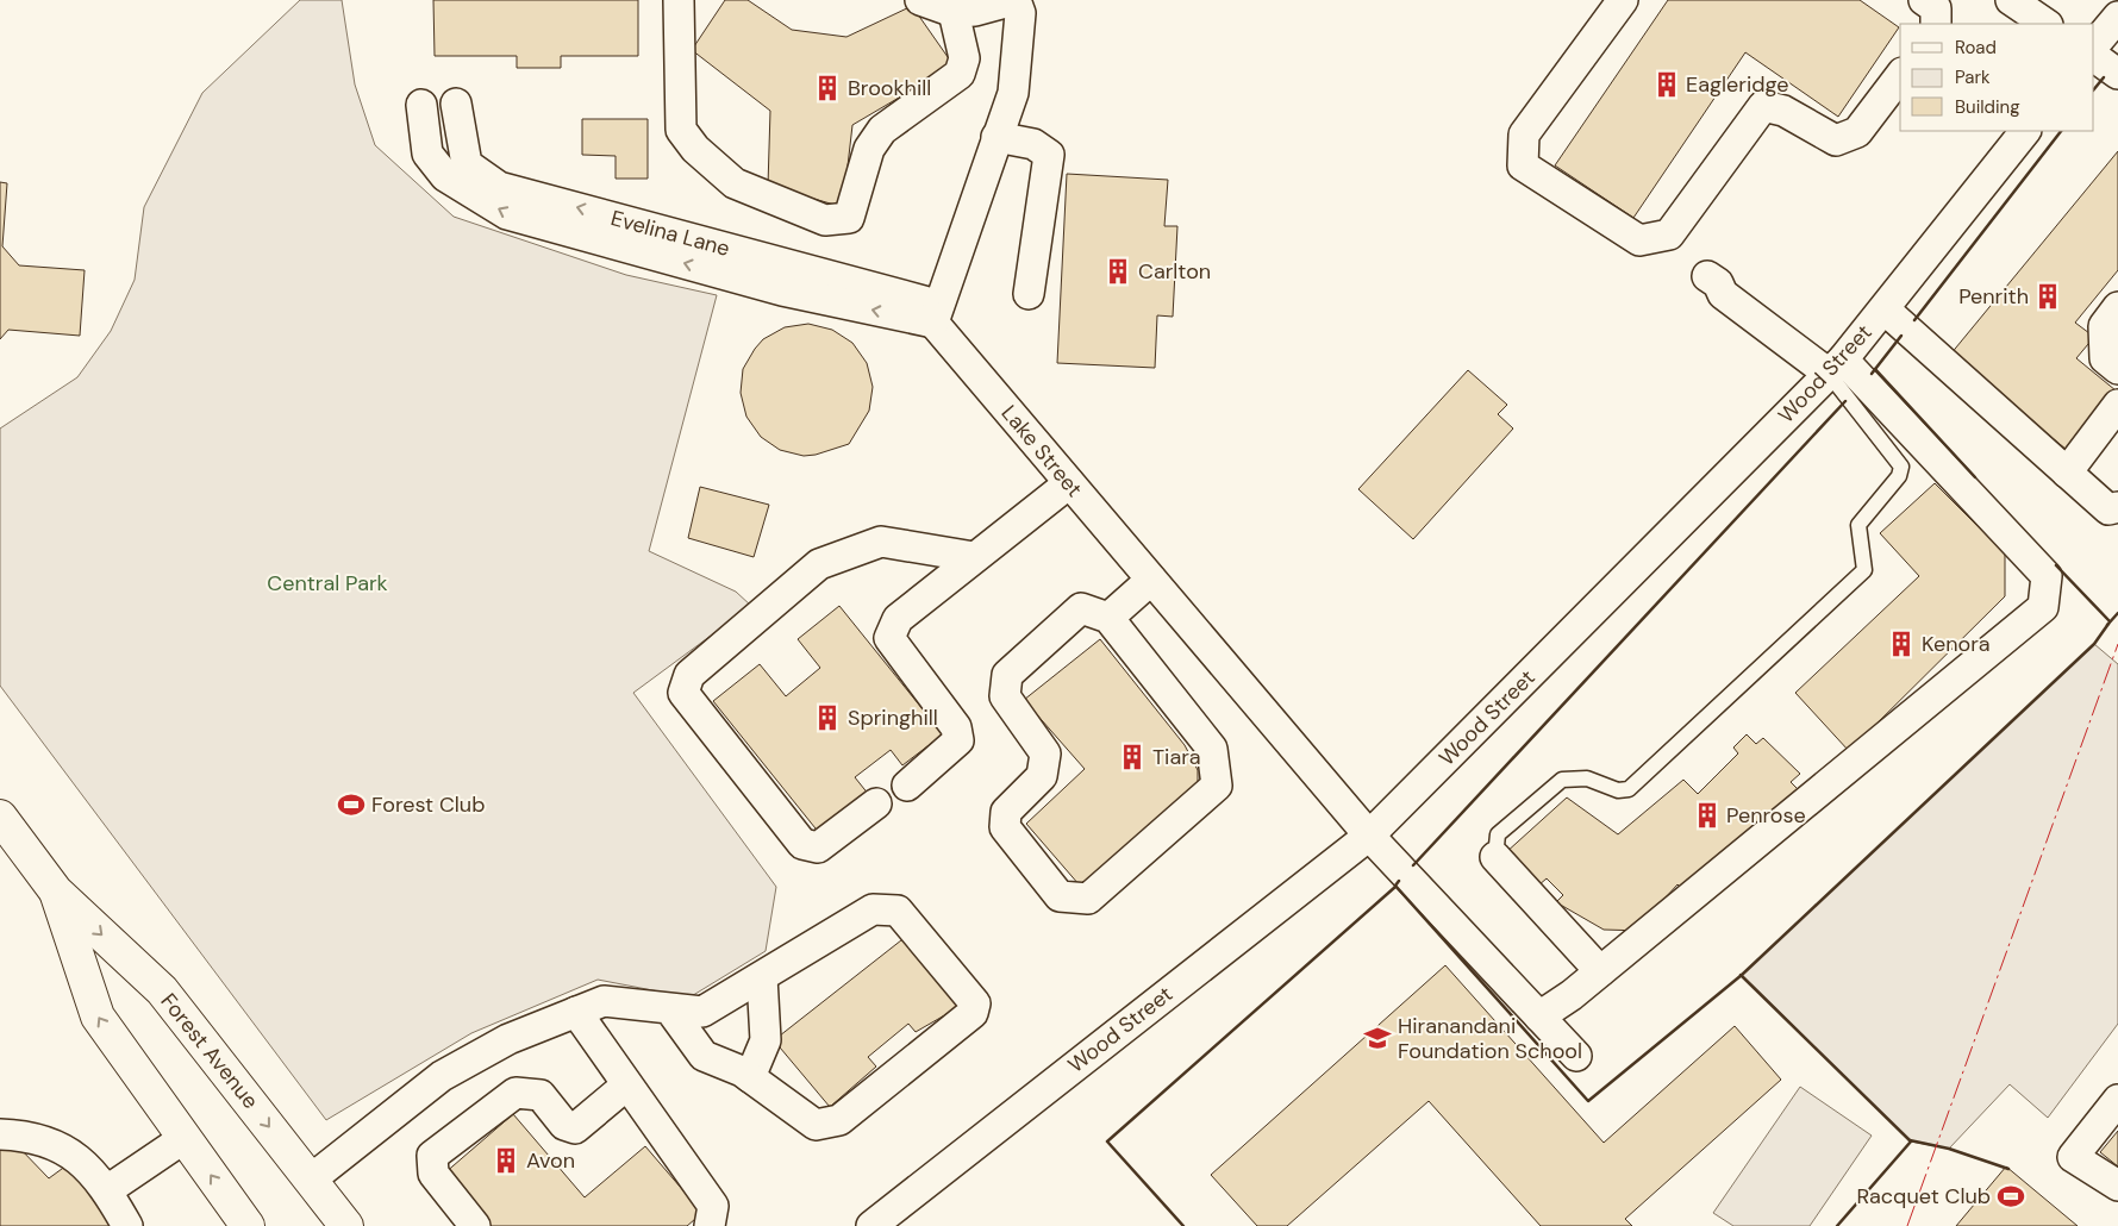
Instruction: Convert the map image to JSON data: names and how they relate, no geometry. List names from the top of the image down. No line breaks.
{"streets":{"street":["Evelina Lane","Wood Street","Lake Street","Forest Avenue"]},"crossings":[["Wood Street","Lake Street"]],"parks":["Central Park"],"places":{"building":["Eagleridge","Brookhill","Carlton","Penrith","Kenora","Springhill","Tiara","Penrose","Avon"],"sports":["Forest Club","Racquet Club"],"school or university":["Hiranandani Foundation School"]},"legend":["Road","Park","Building"]}
